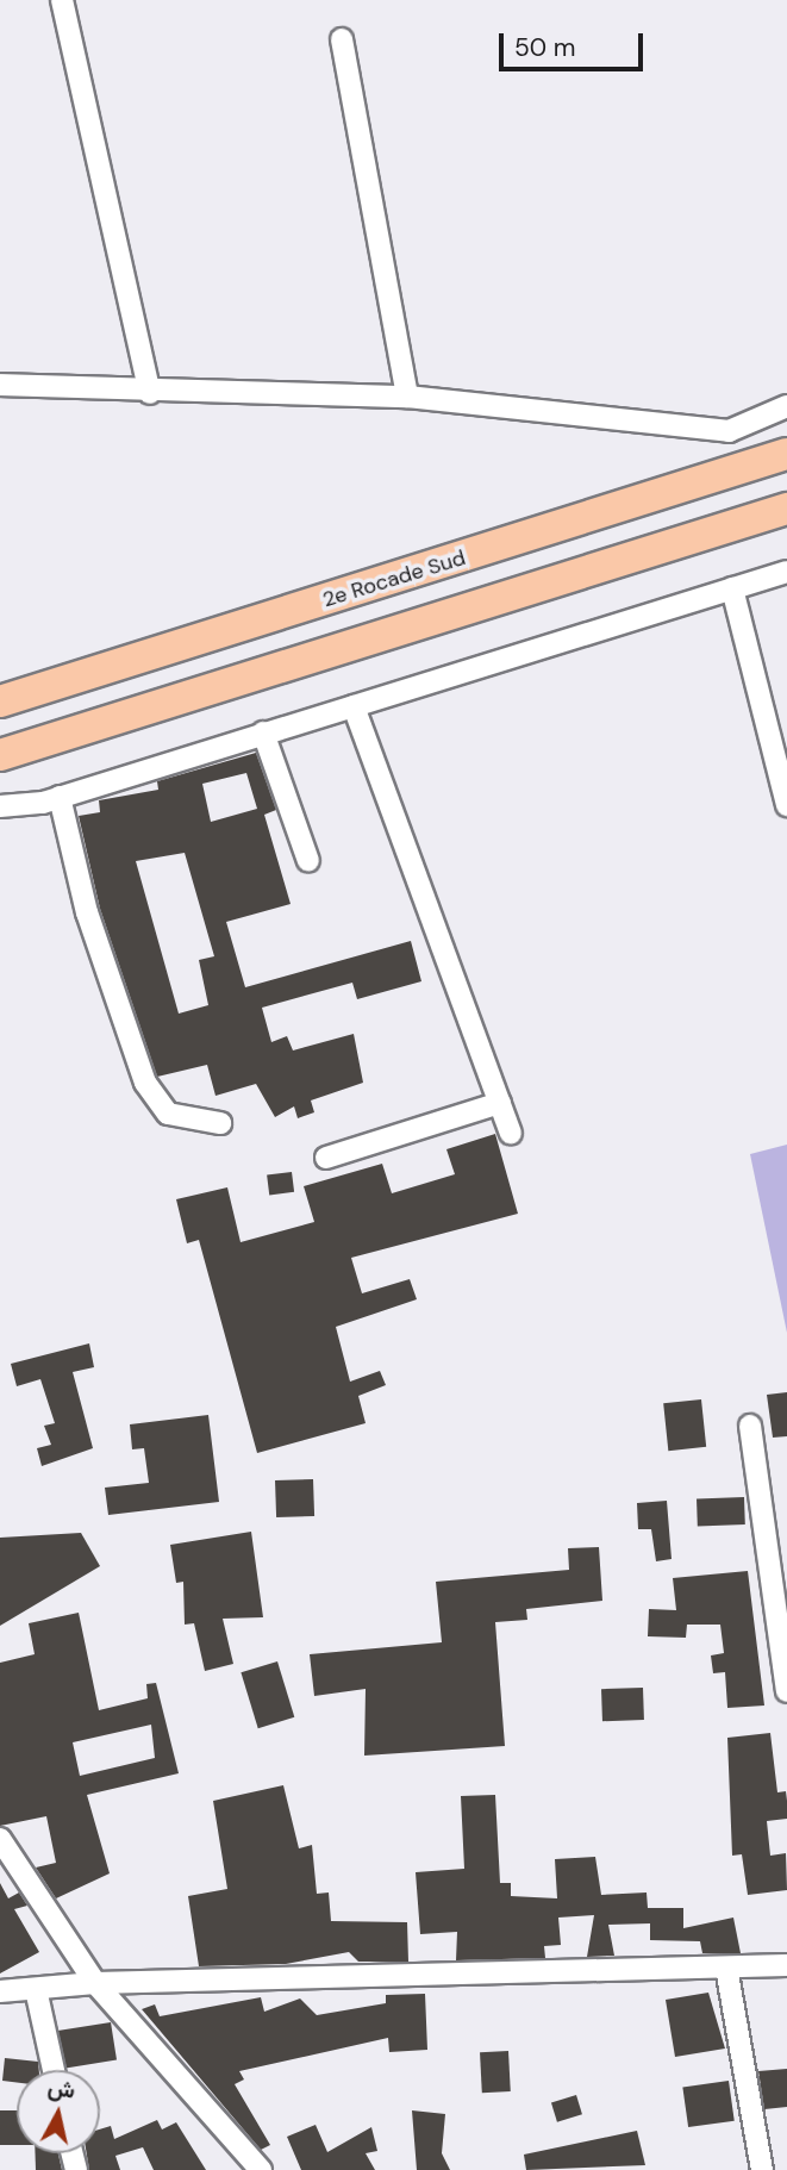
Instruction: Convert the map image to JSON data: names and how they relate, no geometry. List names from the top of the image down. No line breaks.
{"streets":{"highway":["2e Rocade Sud"]},"scale_bar":"50 m","north":"top"}
